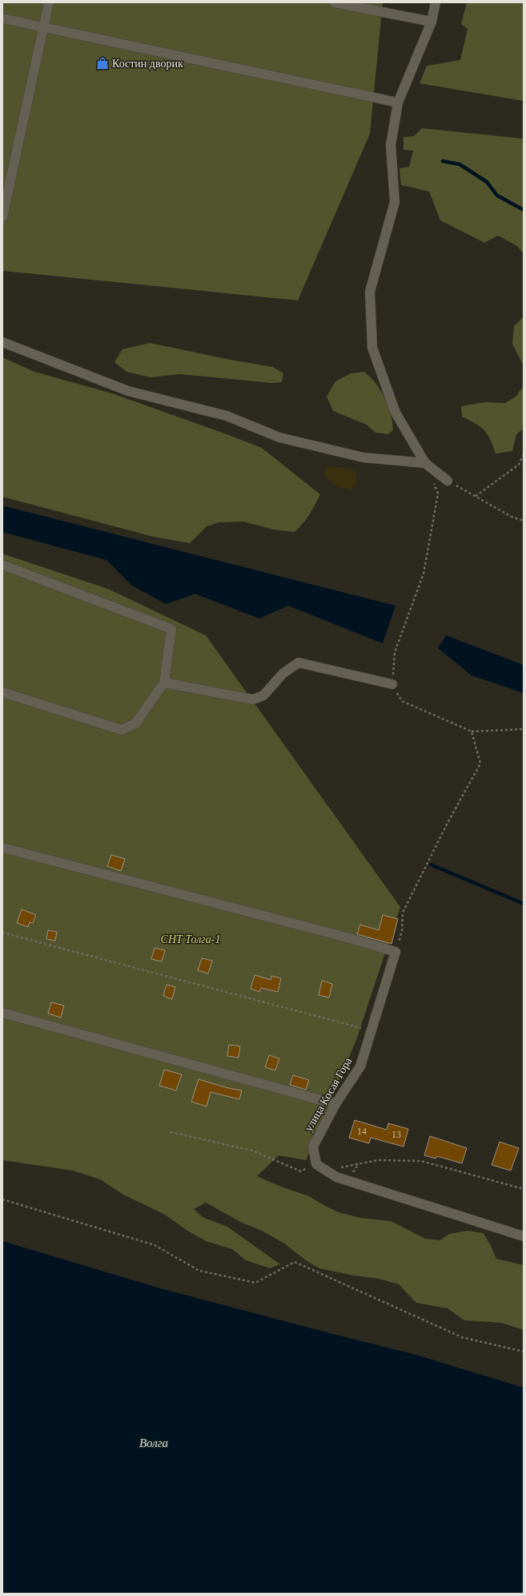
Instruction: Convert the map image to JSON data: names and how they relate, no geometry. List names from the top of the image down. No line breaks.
{"streets":{"street":["улица Косая Гора"]},"water":["Волга"],"parks":["СНТ Толга-1"],"places":{"shop":["Костин дворик"]},"house_numbers":["14","13"]}
